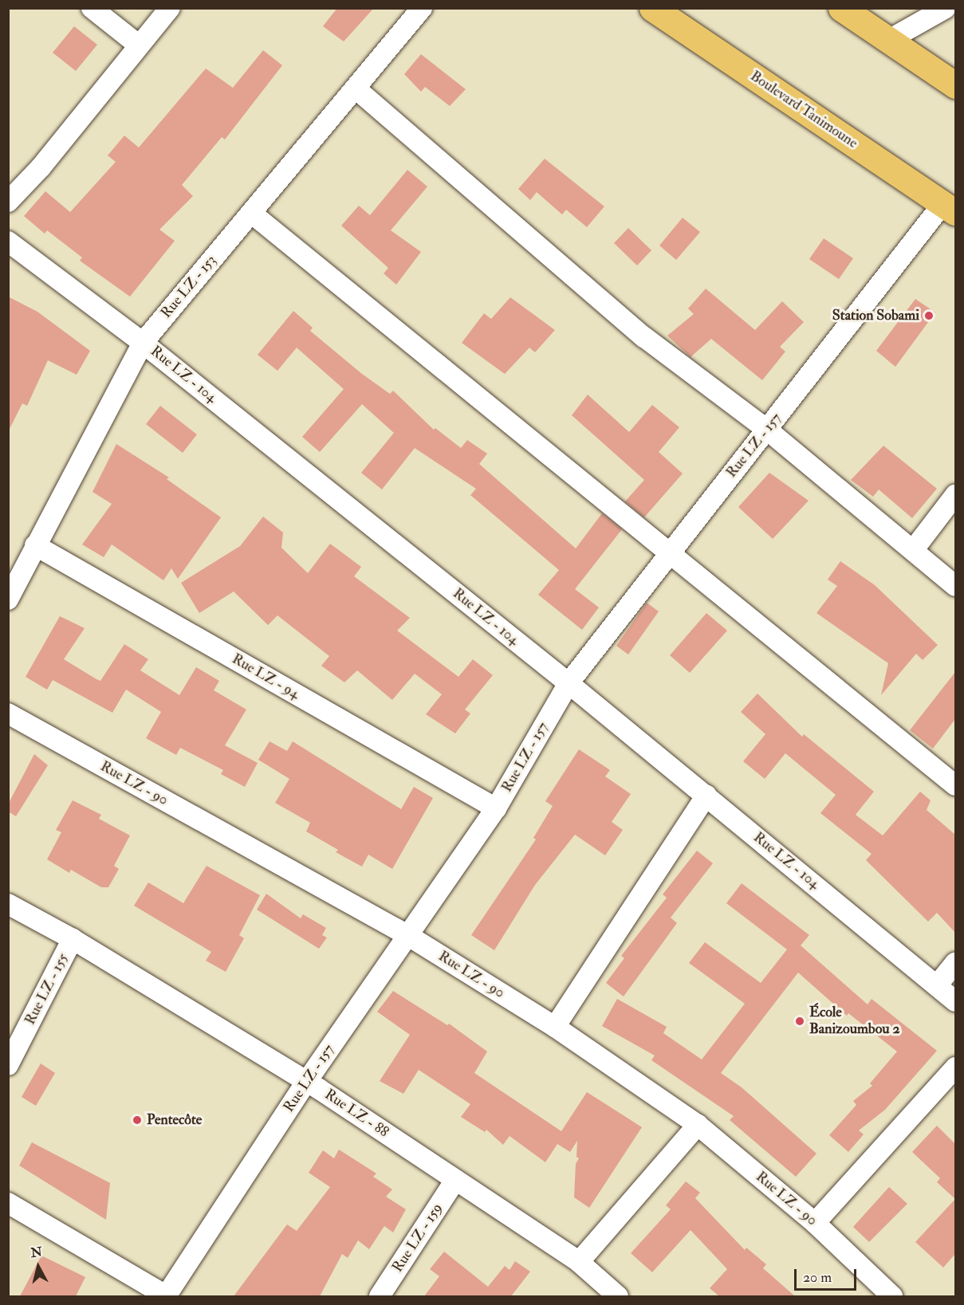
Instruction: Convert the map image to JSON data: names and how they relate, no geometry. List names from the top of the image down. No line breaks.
{"streets":{"main road":["Boulevard Tanimoune"],"street":["Rue LZ - 153","Rue LZ - 104","Rue LZ - 157","Rue LZ - 94","Rue LZ - 90","Rue LZ - 155","Rue LZ - 88","Rue LZ - 159"]},"crossings":[["Boulevard Tanimoune","Rue LZ - 157"],["Rue LZ - 153","Rue LZ - 104"],["Rue LZ - 153","Rue LZ - 94"],["Rue LZ - 104","Rue LZ - 157"],["Rue LZ - 157","Rue LZ - 94"],["Rue LZ - 157","Rue LZ - 90"],["Rue LZ - 157","Rue LZ - 88"],["Rue LZ - 155","Rue LZ - 88"],["Rue LZ - 88","Rue LZ - 159"]],"places":["Station Sobami","École Banizoumbou 2","Pentecôte"],"scale_bar":"20 m","north":"top"}
